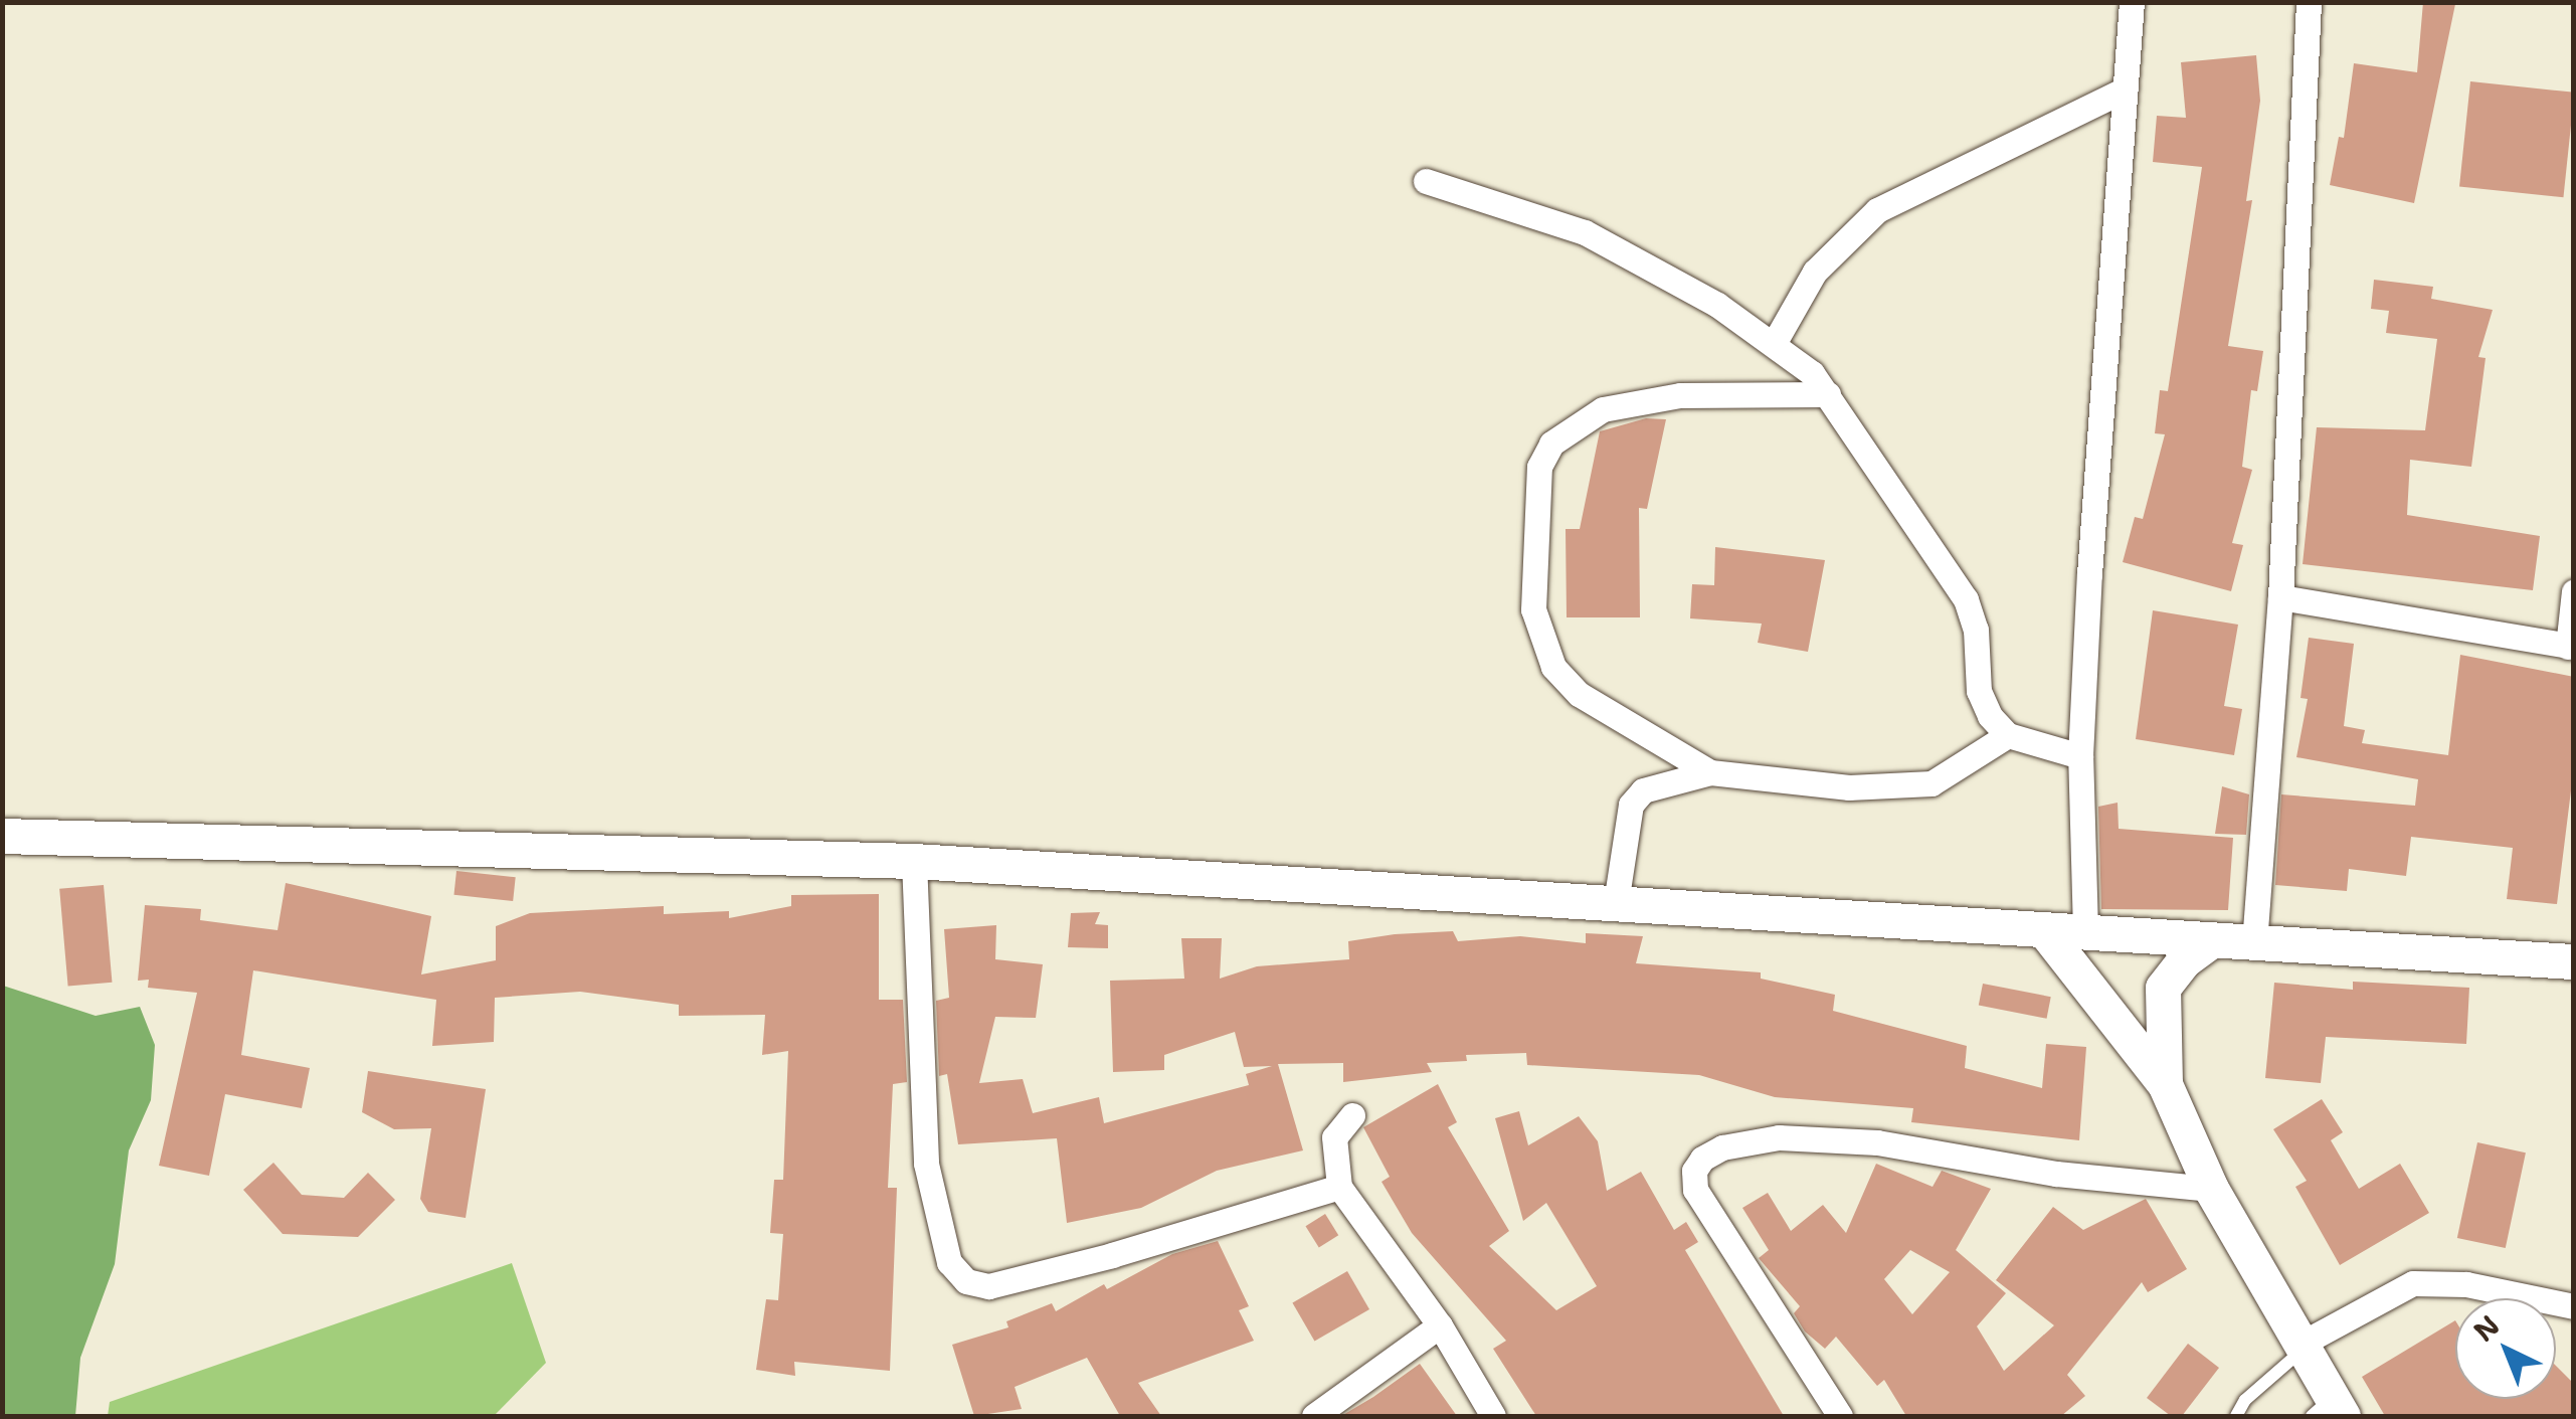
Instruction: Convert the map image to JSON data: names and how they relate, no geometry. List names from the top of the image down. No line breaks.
{"north":"top left"}
